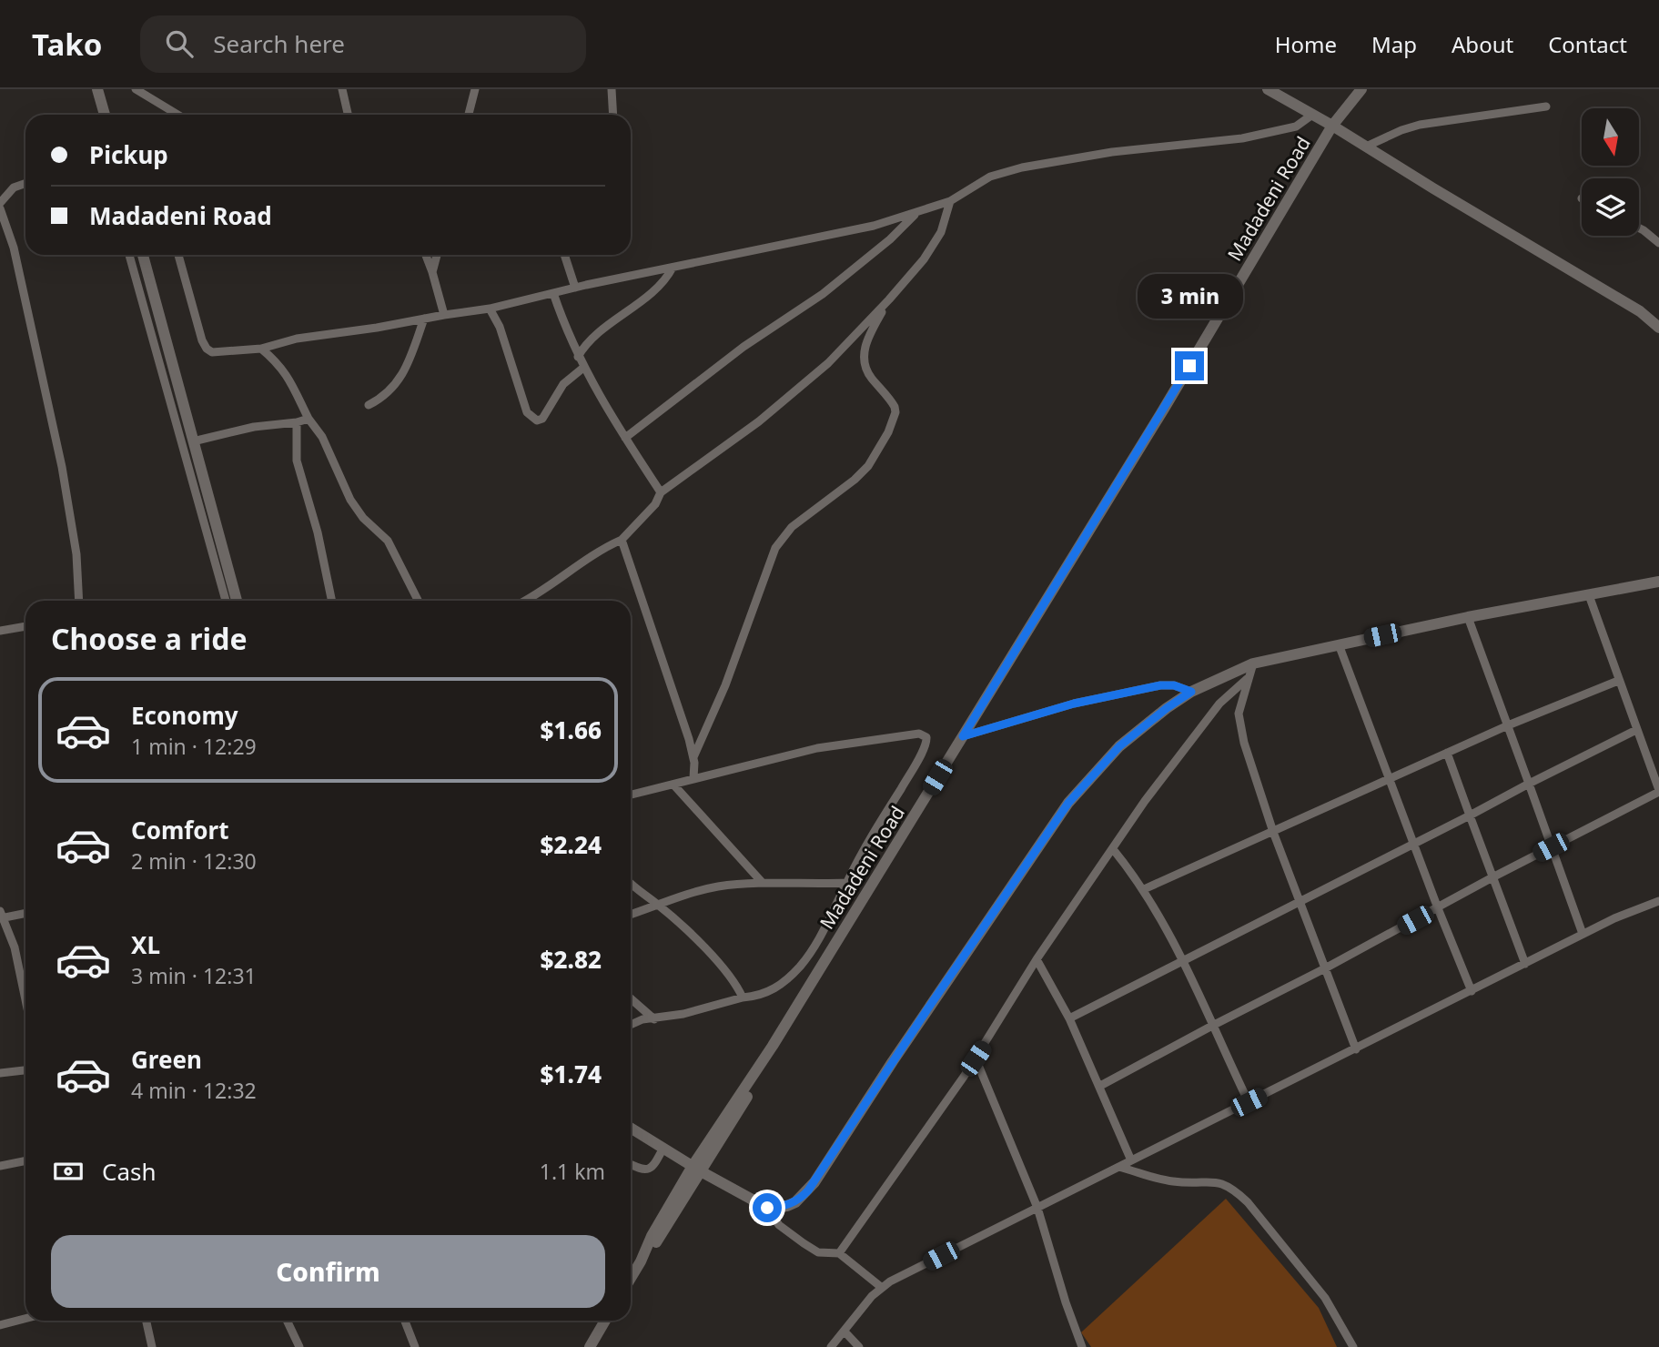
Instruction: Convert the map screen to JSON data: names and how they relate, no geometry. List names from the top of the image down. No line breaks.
{"streets":{"street":["Madadeni Road"]},"north":"bottom","page":{"header":"Tako","search":"Search here","nav":["Home","Map","About","Contact"],"banner":["Pickup","Madadeni Road"],"bubble":"3 min","heading":"Choose a ride","list":[{"name":"Economy","note":"1 min · 12:29","value":"$1.66"},{"name":"Comfort","note":"2 min · 12:30","value":"$2.24"},{"name":"XL","note":"3 min · 12:31","value":"$2.82"},{"name":"Green","note":"4 min · 12:32","value":"$1.74"}],"pay":["Cash","1.1 km"],"buttons":"Confirm"}}
